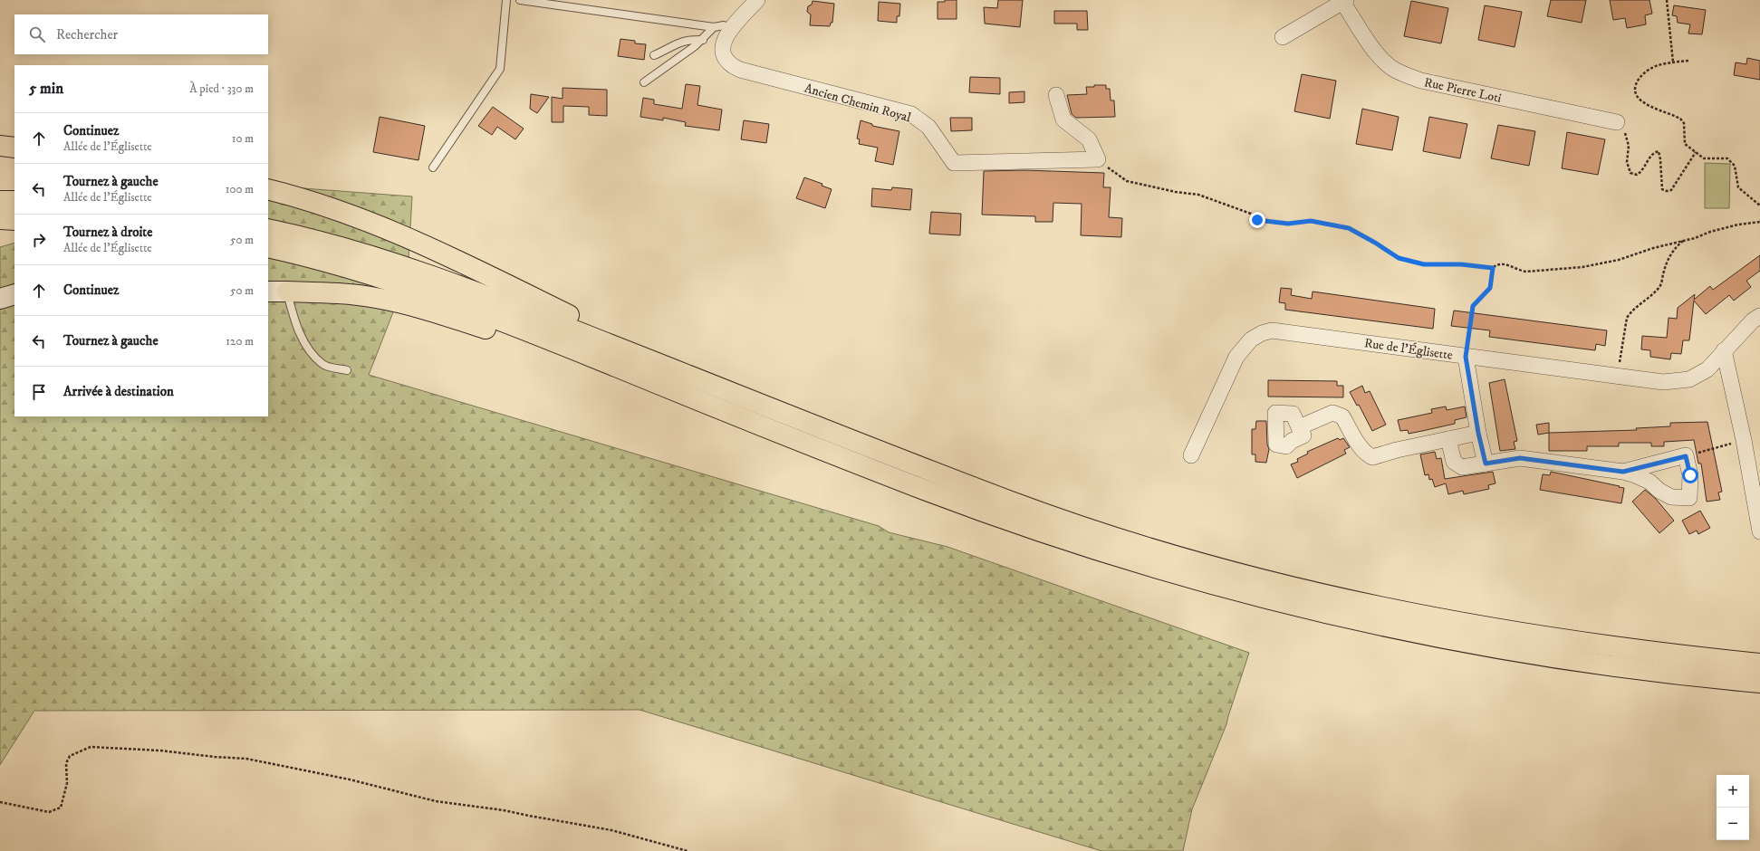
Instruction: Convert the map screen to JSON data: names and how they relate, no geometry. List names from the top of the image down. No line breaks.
{"streets":{"street":["Rue Pierre Loti","Ancien Chemin Royal","Rue de l'Églisette"]},"page":{"search":"Rechercher","heading":["5 min","À pied · 330 m"],"list":[["Continuez","Allée de l'Églisette","10 m"],["Tournez à gauche","Allée de l'Églisette","100 m"],["Tournez à droite","Allée de l'Églisette","50 m"],["Continuez","50 m"],["Tournez à gauche","120 m"],"Arrivée à destination"],"map_buttons":["+","−"]}}
